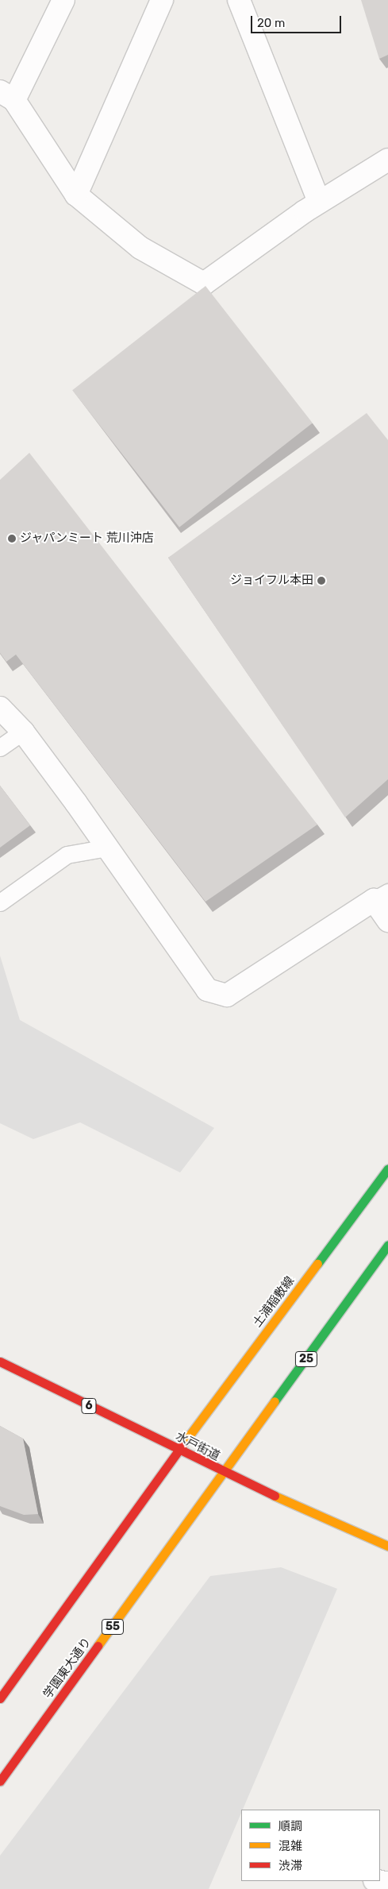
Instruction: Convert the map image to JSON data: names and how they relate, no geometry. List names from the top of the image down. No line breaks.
{"streets":{"main road":["土浦稲敷線","25","6","水戸街道","55","学園東大通り"]},"crossings":[["土浦稲敷線","水戸街道"],["25","水戸街道"],["25","学園東大通り"],["水戸街道","学園東大通り"]],"places":["ジャパンミート 荒川沖店","ジョイフル本田"],"legend":["順調","混雑","渋滞"],"scale_bar":"20 m"}
